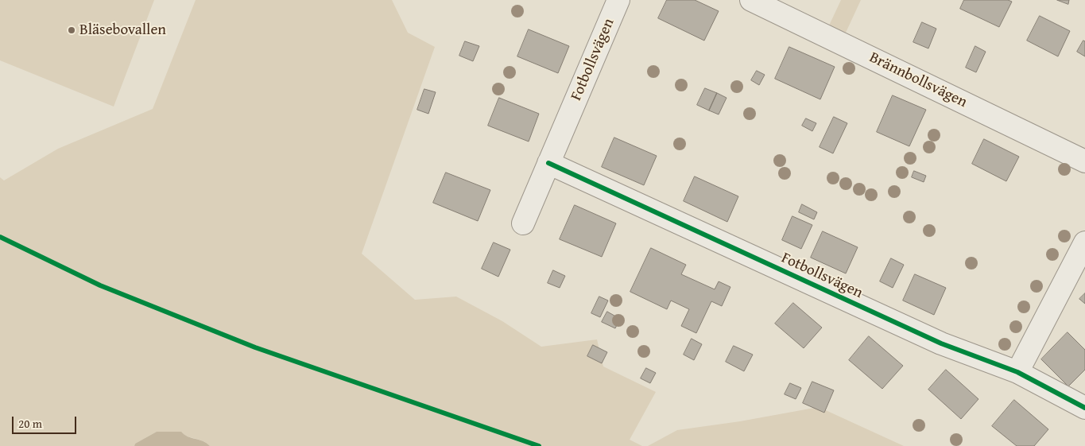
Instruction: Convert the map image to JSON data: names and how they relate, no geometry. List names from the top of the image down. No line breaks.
{"streets":{"street":["Fotbollsvägen","Brännbollsvägen"]},"places":["Bläsebovallen"],"scale_bar":"20 m"}
